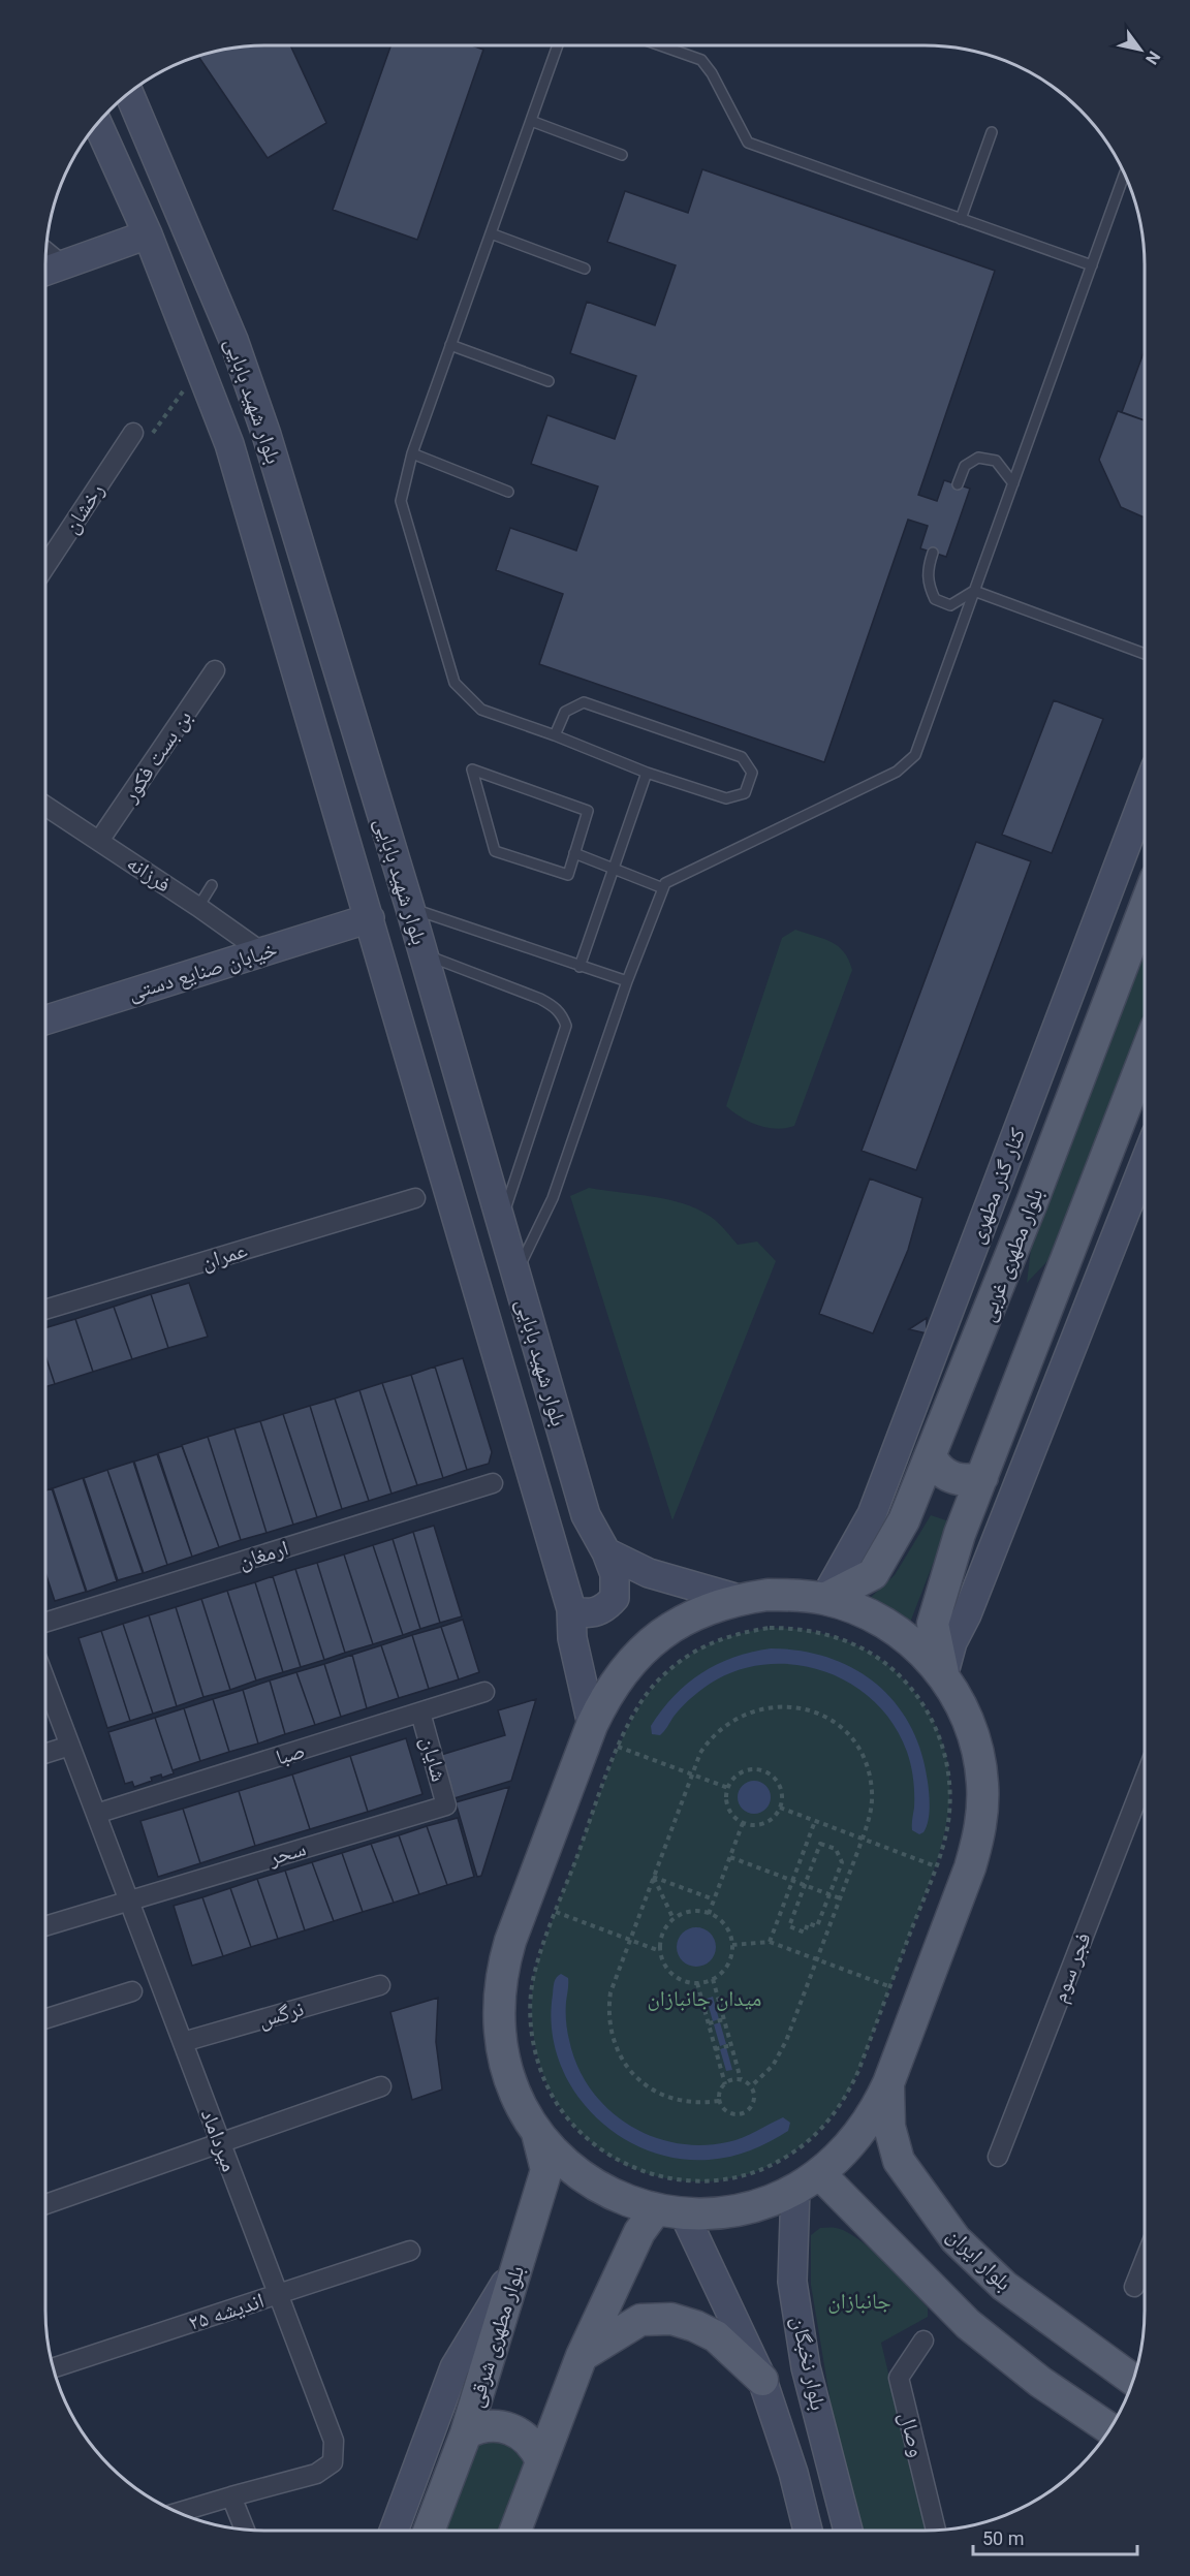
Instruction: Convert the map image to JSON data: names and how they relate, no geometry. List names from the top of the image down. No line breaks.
{"streets":{"main road":["بلوار شهید بابایی","خیابان صنایع دستی","کنار گذر مطهری","بلوار مطهری غربی","بلوار ایران","بلوار مطهری شرقی","بلوار نخبگان"],"street":["رخشان","بن بست فكور","فرزانه","عمران","ارمغان","صبا","شایان","سحر","فجر سوم","نرگس","میرداماد","اندیشه ۲۵","وصال"]},"crossings":[["بلوار شهید بابایی","خیابان صنایع دستی"],["بن بست فكور","فرزانه"],["فرزانه","خیابان صنایع دستی"],["کنار گذر مطهری","بلوار مطهری غربی"],["صبا","شایان"],["صبا","میرداماد"],["شایان","سحر"],["سحر","میرداماد"],["نرگس","میرداماد"],["میرداماد","اندیشه ۲۵"]],"parks":["میدان جانبازان","جانبازان"],"scale_bar":"50 m","north":"bottom right"}
